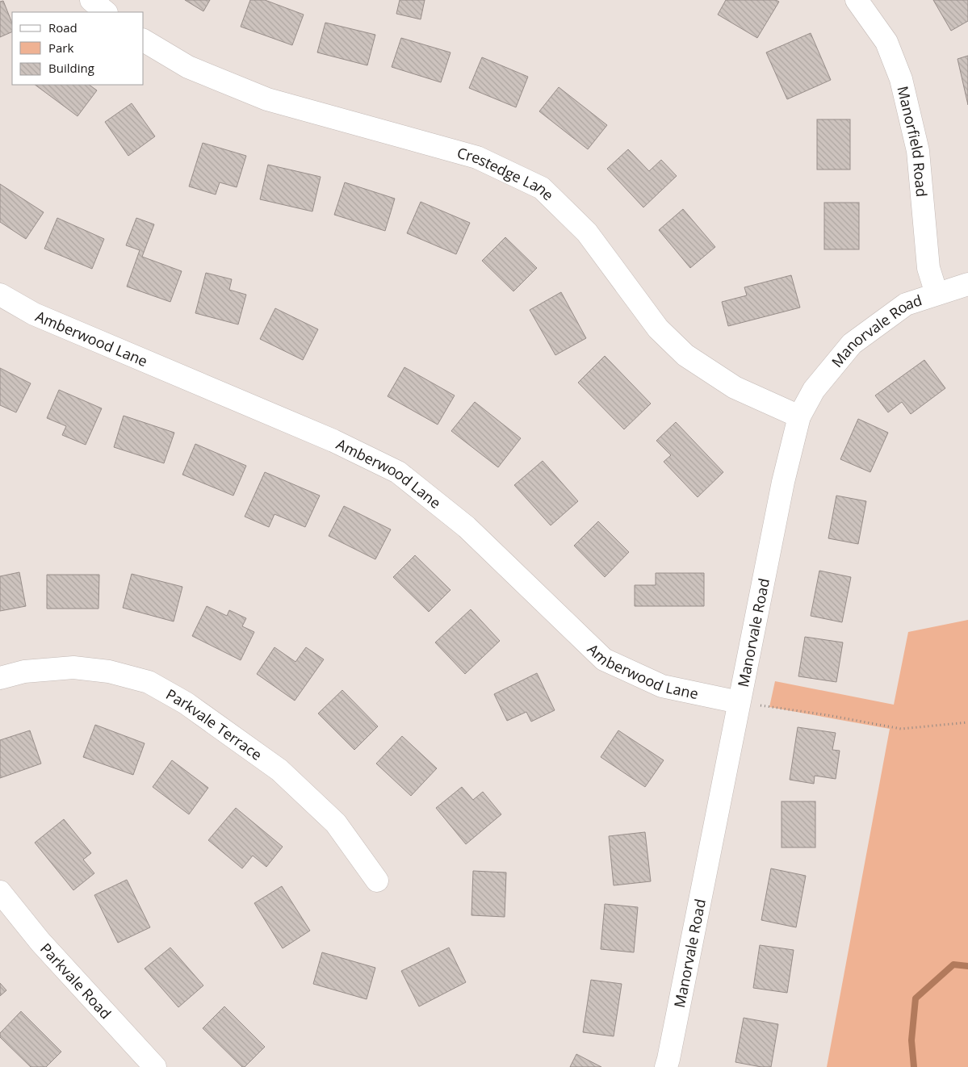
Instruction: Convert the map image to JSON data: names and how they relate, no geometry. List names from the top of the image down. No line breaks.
{"streets":{"street":["Manorfield Road","Crestedge Lane","Manorvale Road","Amberwood Lane","Parkvale Terrace","Parkvale Road"]},"crossings":[["Manorfield Road","Manorvale Road"],["Crestedge Lane","Manorvale Road"],["Manorvale Road","Amberwood Lane"]],"legend":["Road","Park","Building"]}
